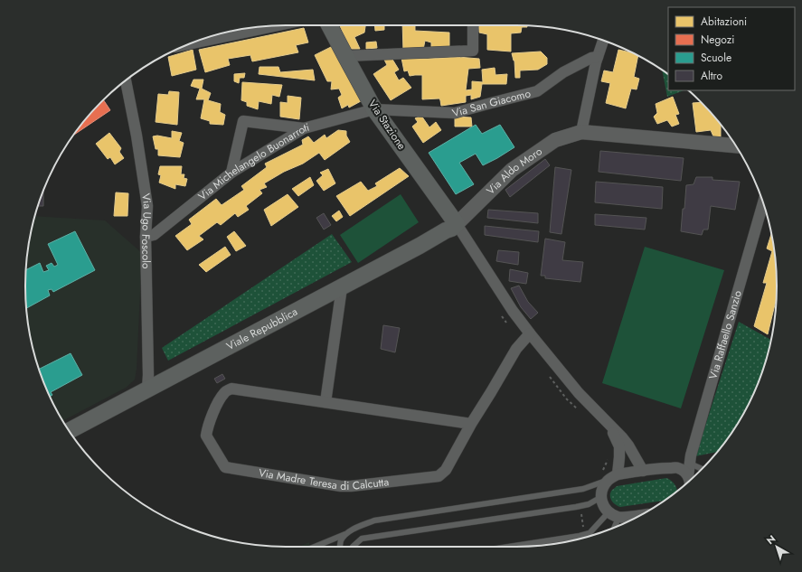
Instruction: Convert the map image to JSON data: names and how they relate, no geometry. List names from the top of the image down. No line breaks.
{"streets":{"main road":["Via Stazione","Viale Repubblica"],"street":["Via San Giacomo","Via Michelangelo Buonarroti","Via Aldo Moro","Via Ugo Foscolo","Via Raffaello Sanzio","Via Madre Teresa di Calcutta"]},"crossings":[["Via San Giacomo","Via Stazione"],["Via San Giacomo","Via Michelangelo Buonarroti"],["Via Stazione","Via Michelangelo Buonarroti"],["Via Stazione","Via Aldo Moro"],["Via Stazione","Viale Repubblica"],["Via Michelangelo Buonarroti","Via Ugo Foscolo"],["Via Aldo Moro","Viale Repubblica"],["Via Ugo Foscolo","Viale Repubblica"]],"legend":["Abitazioni","Negozi","Scuole","Altro"],"north":"top left"}
